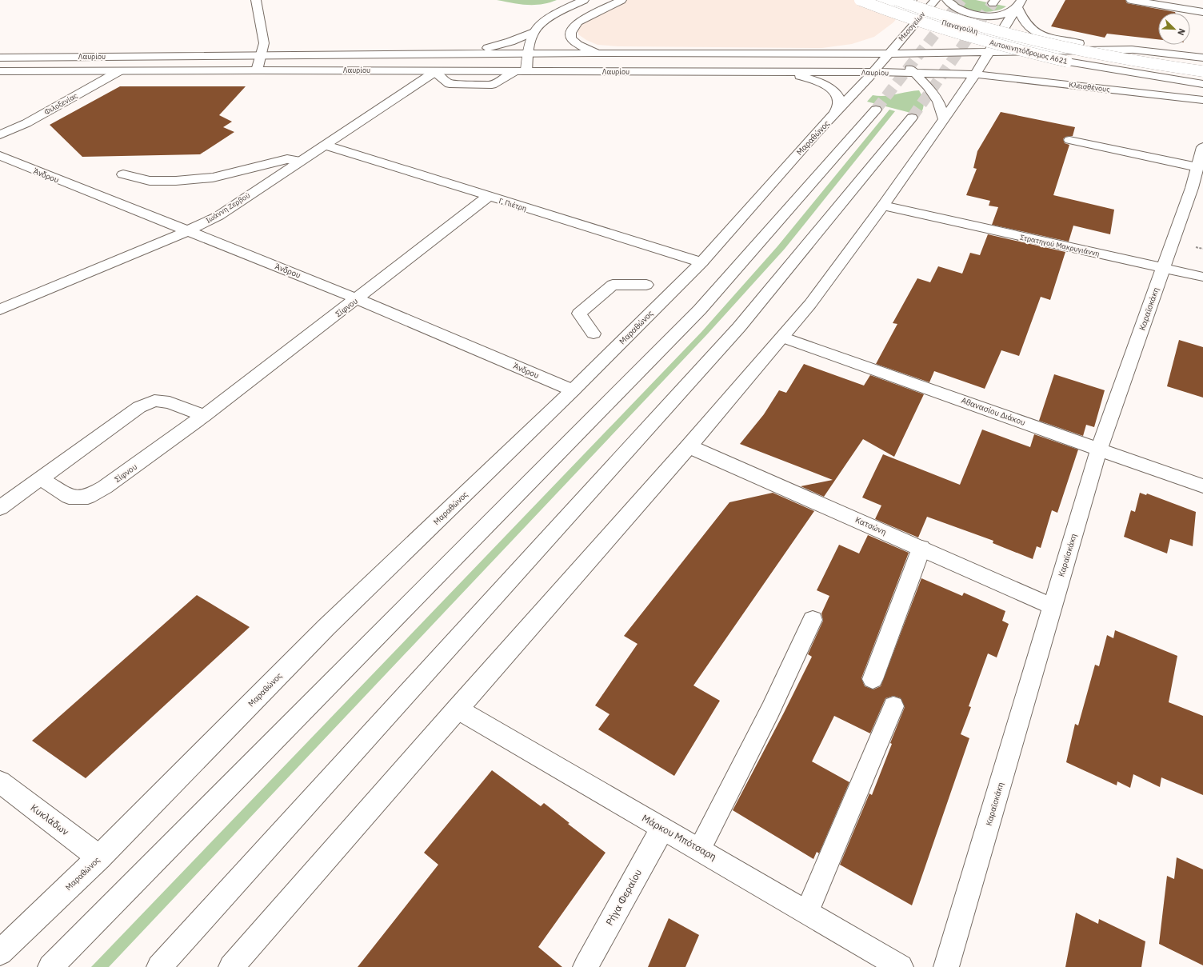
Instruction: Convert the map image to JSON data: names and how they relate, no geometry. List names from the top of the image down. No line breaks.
{"streets":{"main road":["Μεσογείων","Παναγούλη","Αυτοκινητόδρομος Α621","Λαυρίου","Κλεισθένους","Φιλοξενίας","Μαραθώνος","Άνδρου","Γ. Πιέτρη","Ιωάννη Ζερβού","Στρατηγού Μακρυγιάννη","Σίφνου","Καραϊσκάκη","Αθανασίου Διάκου","Κατσώνη","Κυκλάδων","Μάρκου Μπότσαρη","Ρήγα Φεραίου"]},"crossings":[["Μεσογείων","Παναγούλη"],["Μεσογείων","Λαυρίου"],["Μεσογείων","Μαραθώνος"],["Παναγούλη","Λαυρίου"],["Λαυρίου","Κλεισθένους"],["Λαυρίου","Φιλοξενίας"],["Λαυρίου","Μαραθώνος"],["Λαυρίου","Ιωάννη Ζερβού"],["Μαραθώνος","Άνδρου"],["Μαραθώνος","Γ. Πιέτρη"],["Μαραθώνος","Κυκλάδων"],["Άνδρου","Ιωάννη Ζερβού"],["Άνδρου","Σίφνου"],["Γ. Πιέτρη","Ιωάννη Ζερβού"],["Γ. Πιέτρη","Σίφνου"],["Στρατηγού Μακρυγιάννη","Καραϊσκάκη"],["Καραϊσκάκη","Αθανασίου Διάκου"],["Καραϊσκάκη","Κατσώνη"],["Μάρκου Μπότσαρη","Ρήγα Φεραίου"]],"north":"bottom right"}
